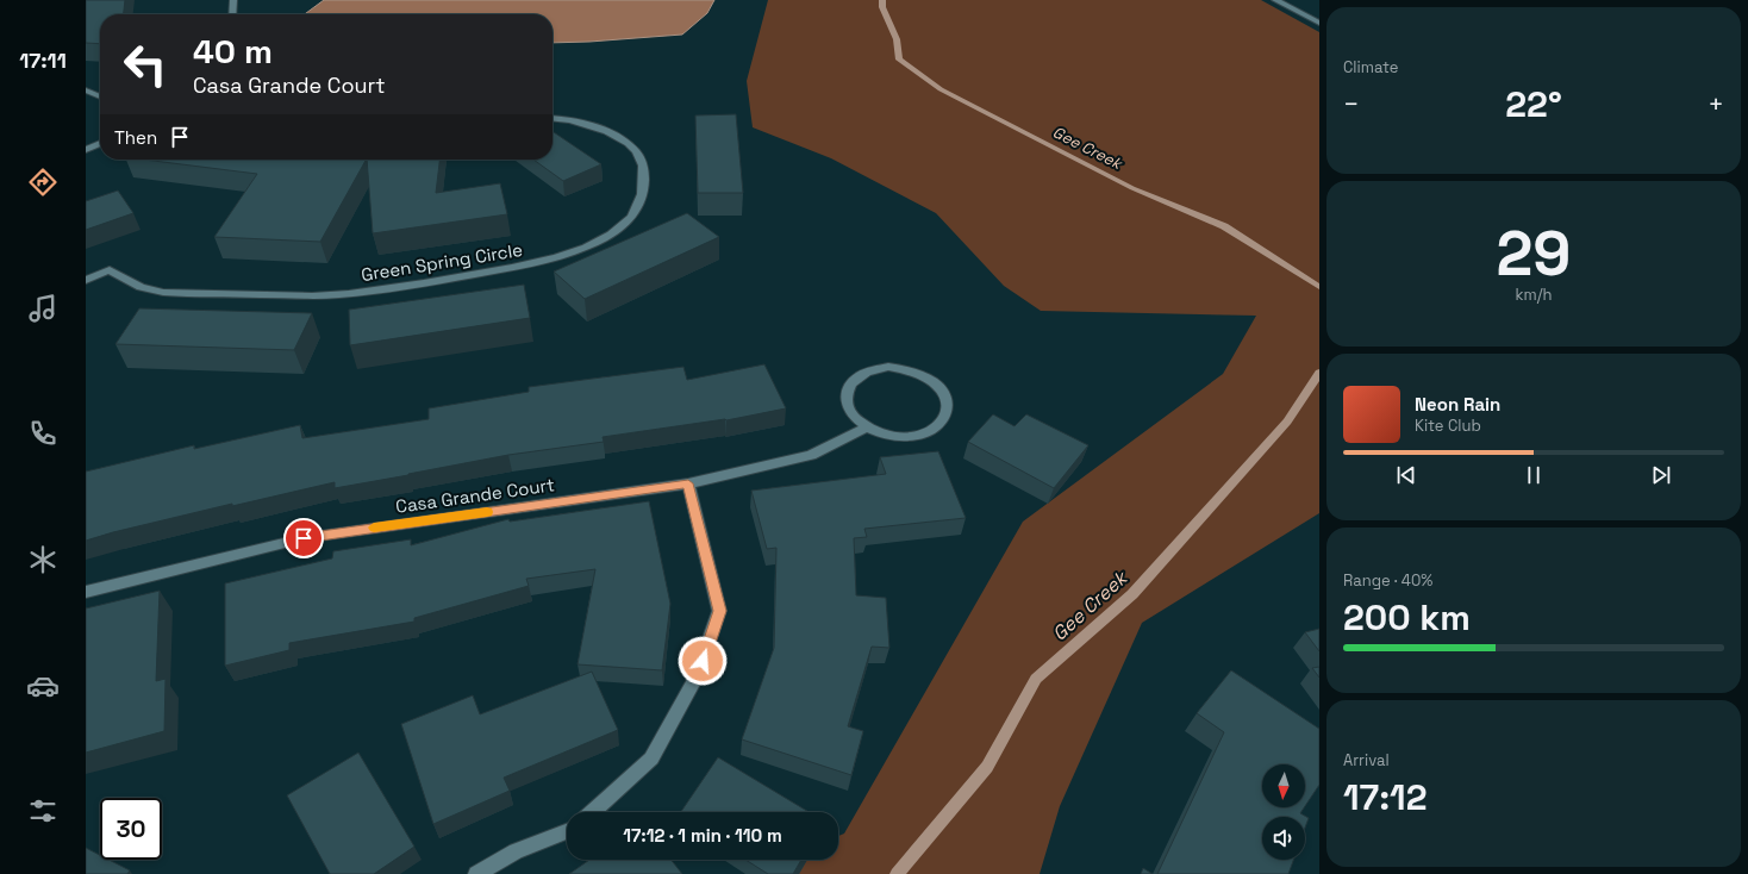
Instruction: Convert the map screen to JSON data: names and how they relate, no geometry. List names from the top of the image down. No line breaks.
{"streets":{"street":["Green Spring Circle","Casa Grande Court"]},"water":["Gee Creek"],"north":"bottom","page":{"tabs":"17:11","tile":["Climate",["29","km/h"],["Range · 40%","200 km"],["Arrival","17:12"]],"turn":["40 m","Casa Grande Court"],"heat":["−","22°","+"],"then":"Then","song":["Neon Rain","Kite Club"],"limit":"30","trip":"17:12 · 1 min · 110 m"}}
